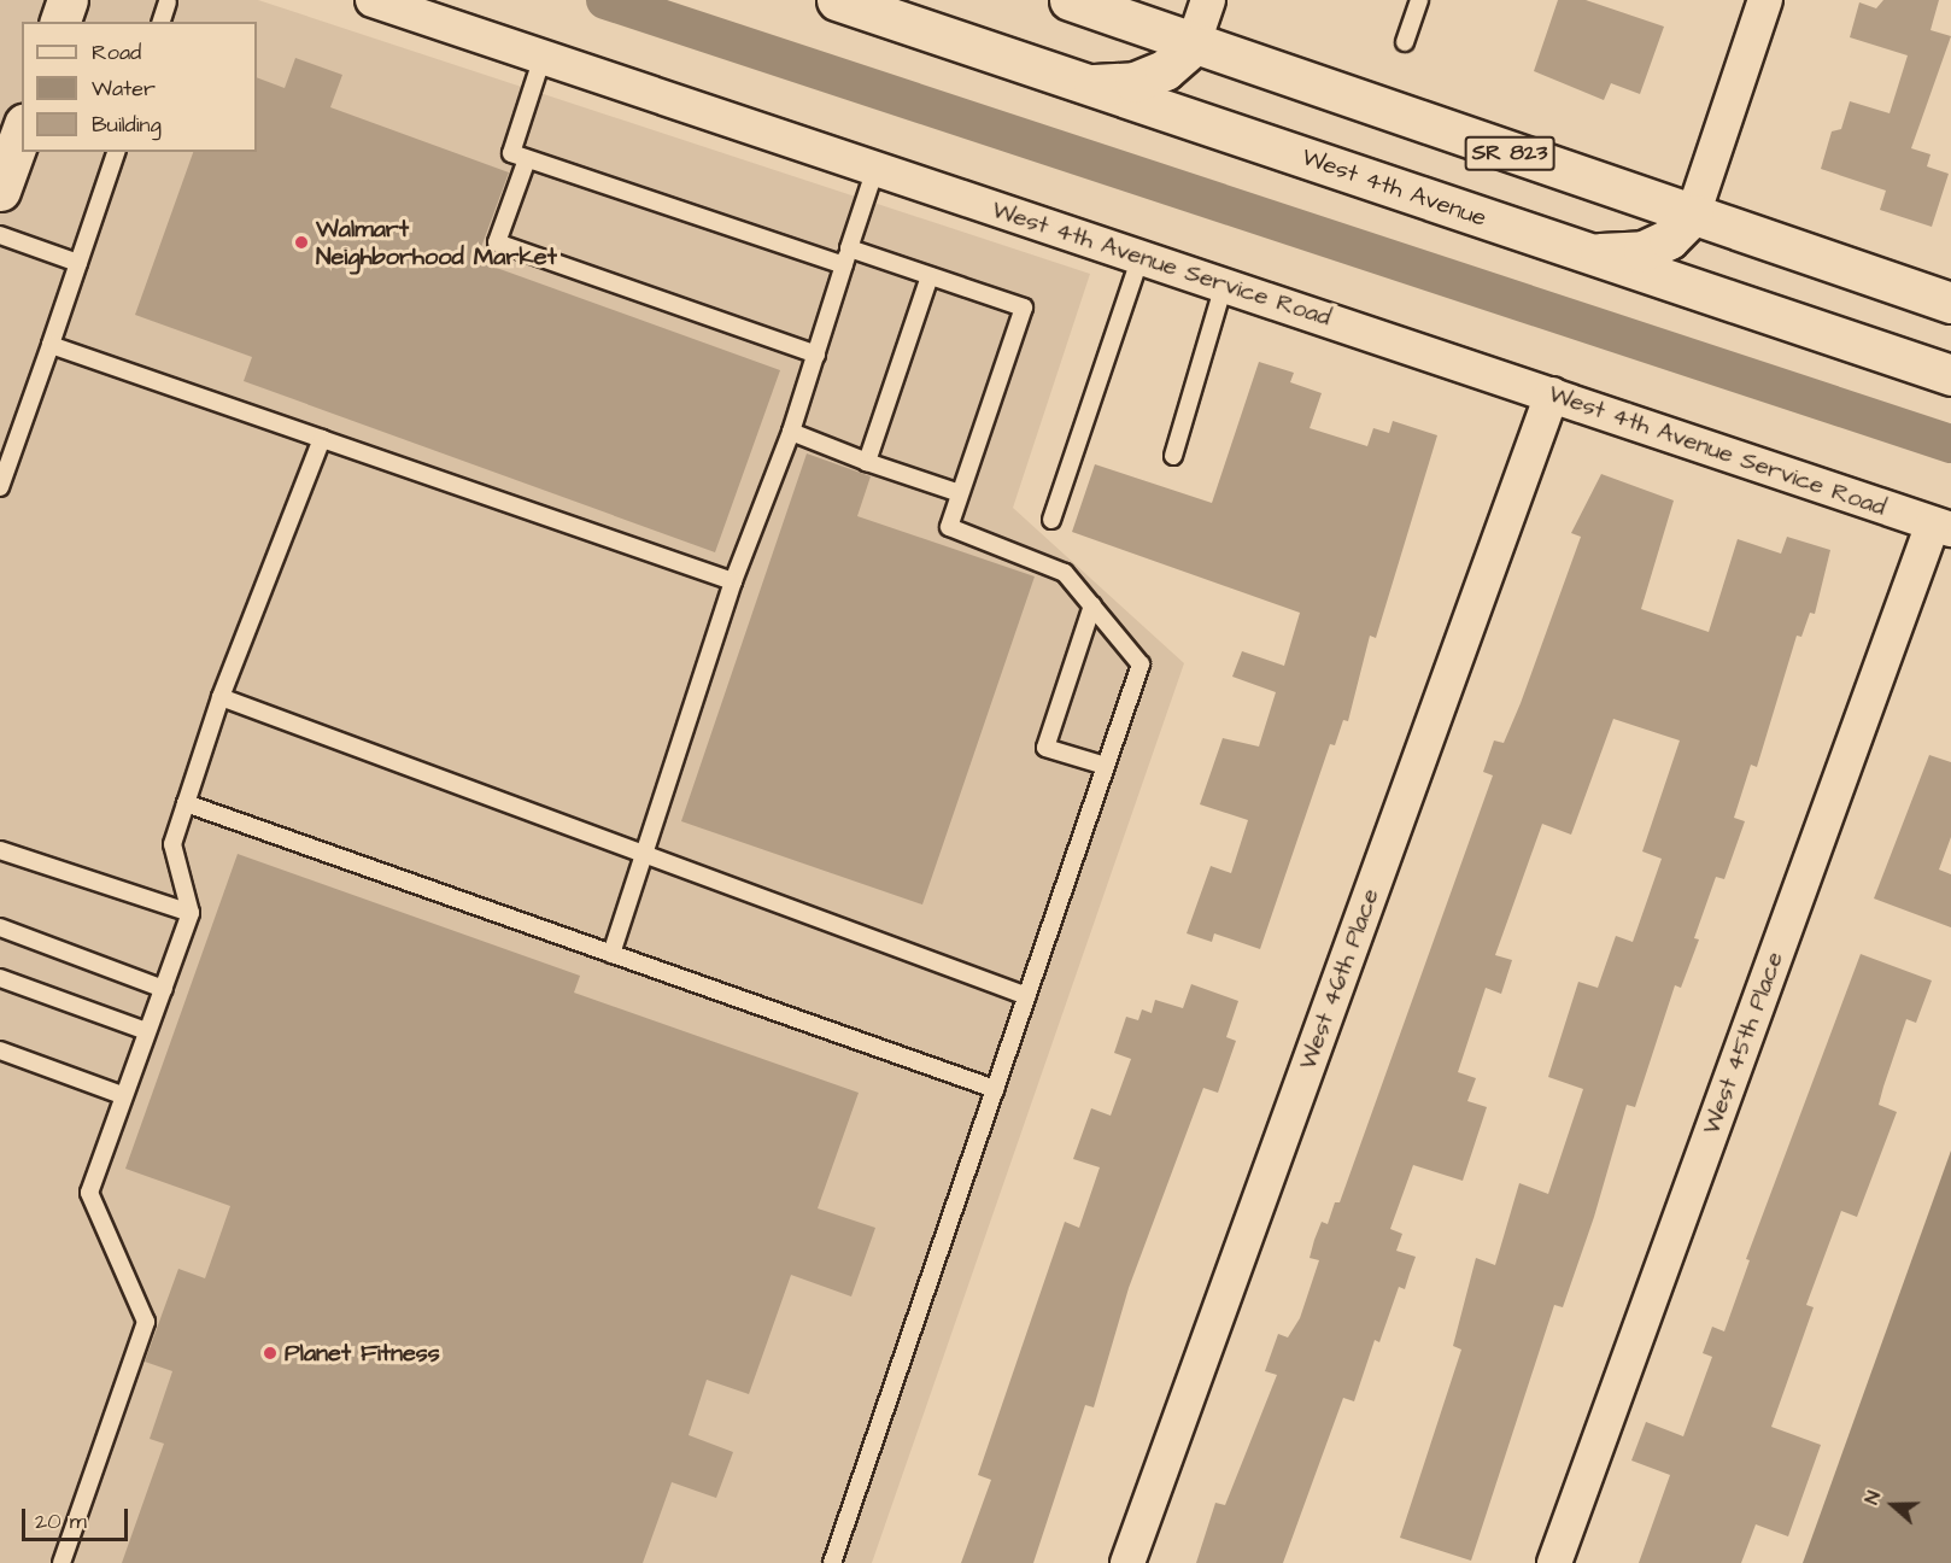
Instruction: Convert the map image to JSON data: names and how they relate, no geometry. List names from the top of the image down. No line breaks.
{"streets":{"main road":["SR 823","West 4th Avenue"],"street":["West 4th Avenue Service Road","West 46th Place","West 45th Place"]},"crossings":[["West 4th Avenue Service Road","West 46th Place"],["West 4th Avenue Service Road","West 45th Place"]],"places":["Walmart Neighborhood Market","Planet Fitness"],"legend":["Road","Water","Building"],"scale_bar":"20 m","north":"left"}
